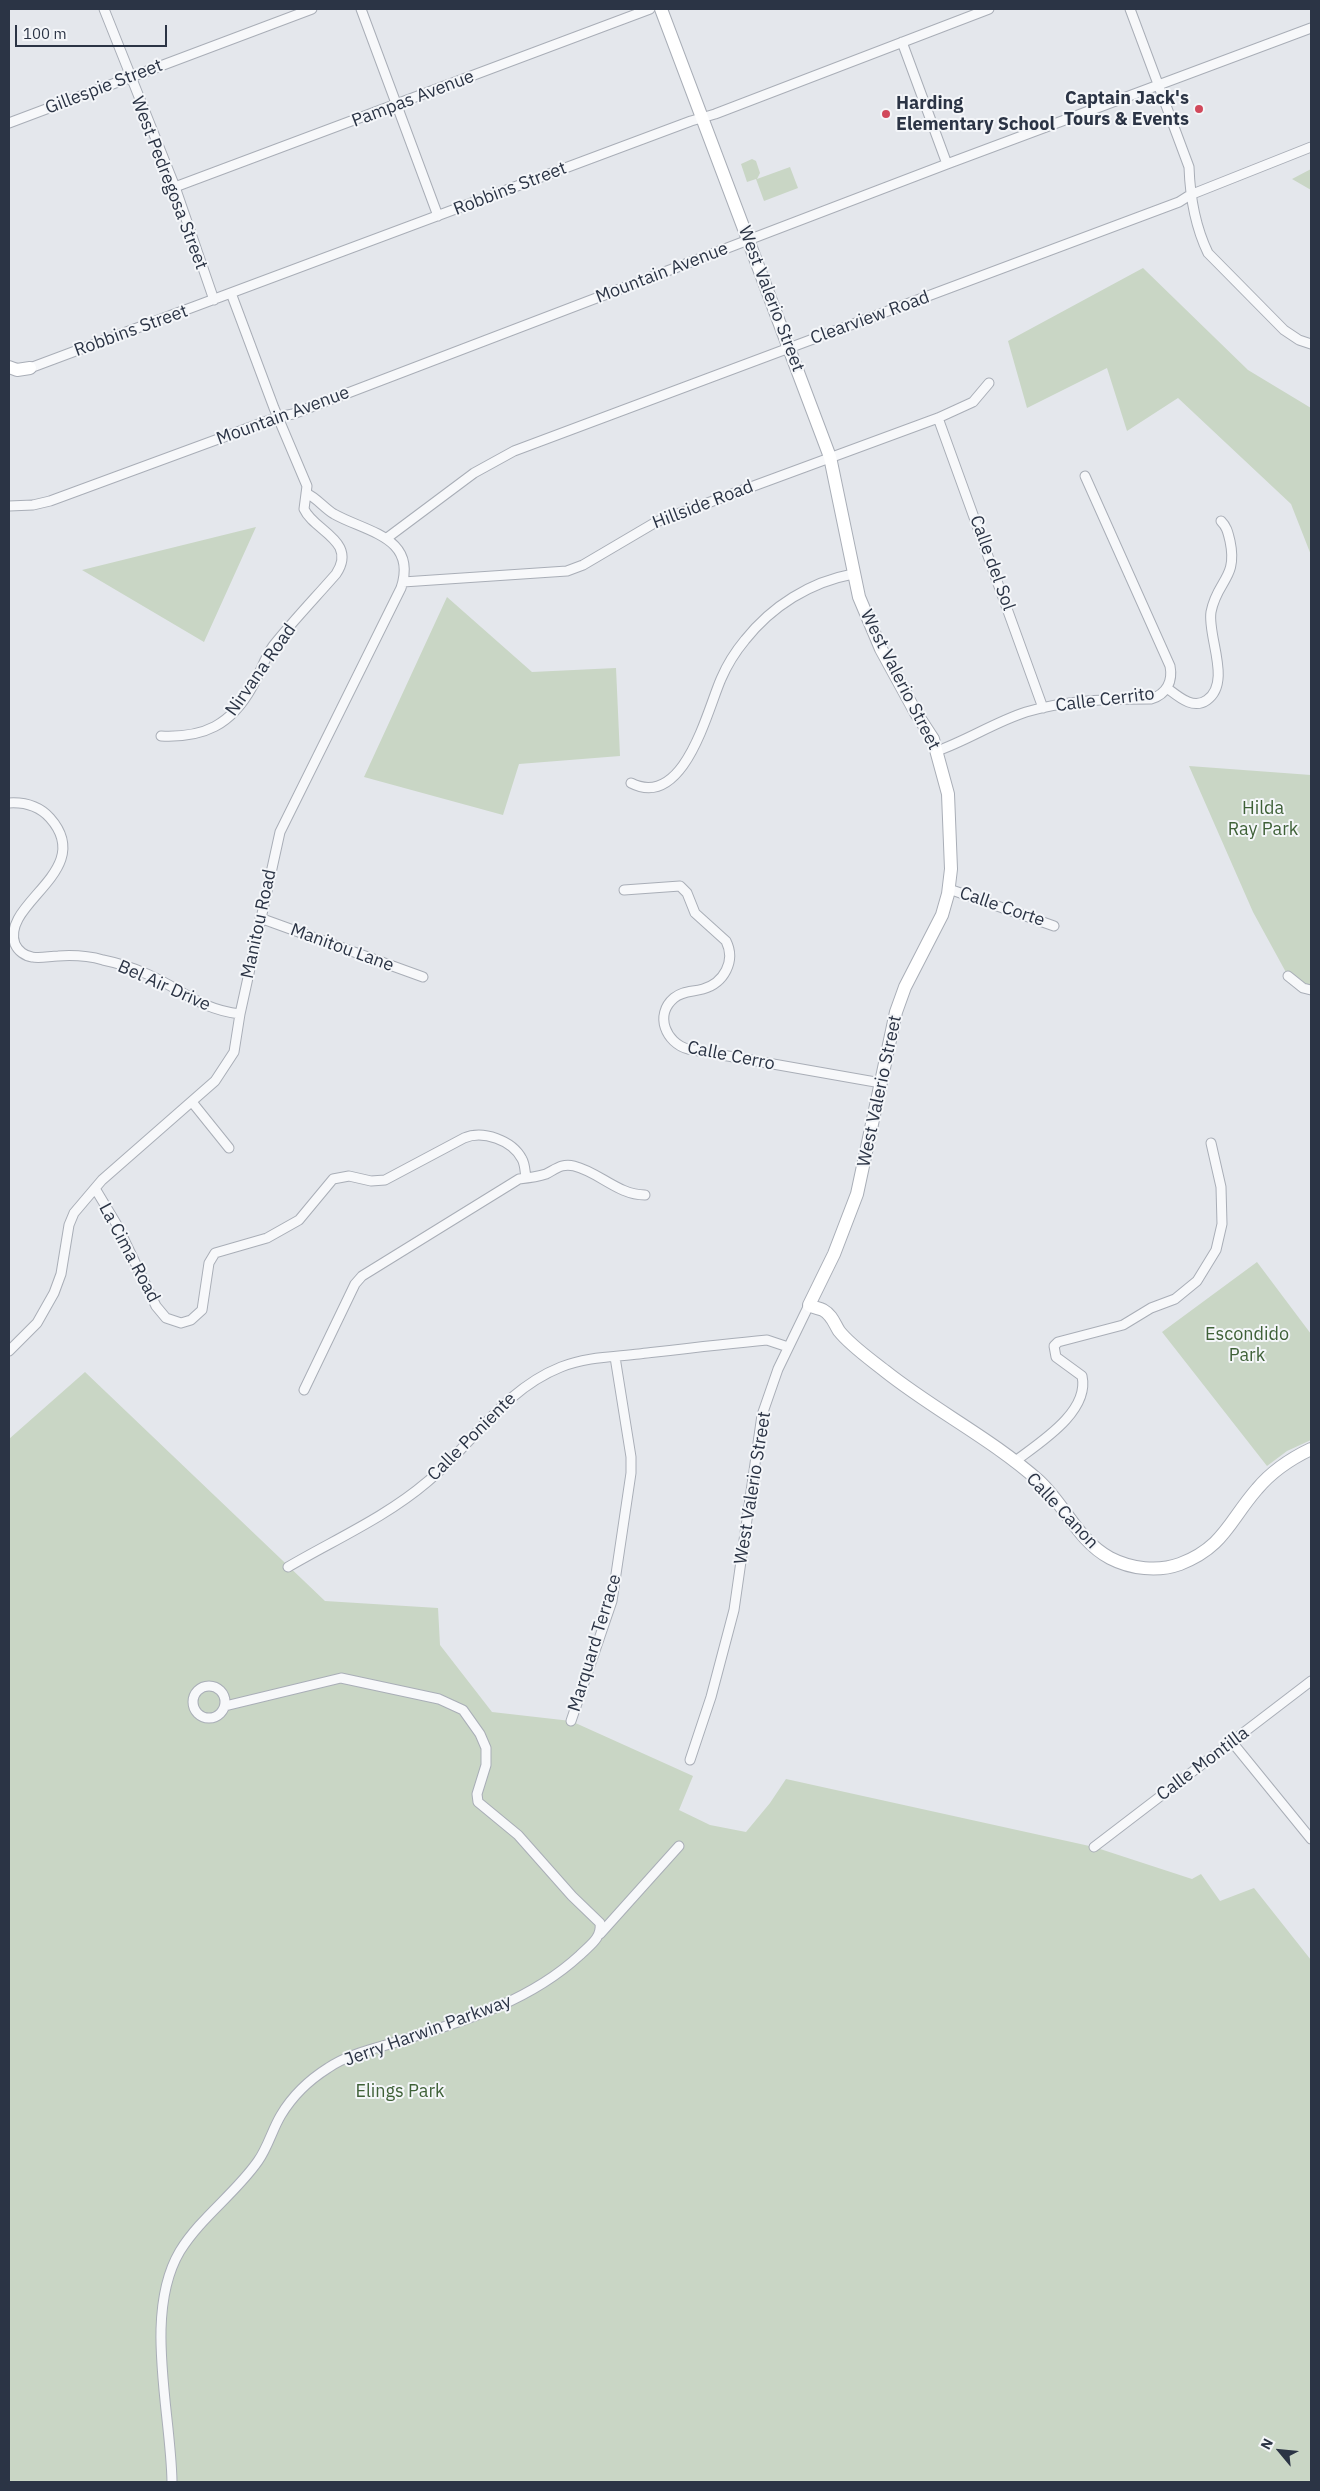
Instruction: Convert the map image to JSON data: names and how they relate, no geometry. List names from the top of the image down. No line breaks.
{"streets":{"street":["Gillespie Street","Pampas Avenue","West Pedregosa Street","Robbins Street","Mountain Avenue","West Valerio Street","Clearview Road","Hillside Road","Calle del Sol","Nirvana Road","Calle Cerrito","Calle Corte","Manitou Road","Manitou Lane","Bel Air Drive","Calle Cerro","La Cima Road","Calle Poniente","Calle Canon","Marquard Terrace","Calle Montilla","Jerry Harwin Parkway"]},"crossings":[["Gillespie Street","West Pedregosa Street"],["Pampas Avenue","West Pedregosa Street"],["West Pedregosa Street","Robbins Street"],["Robbins Street","West Valerio Street"],["Mountain Avenue","West Valerio Street"],["West Valerio Street","Clearview Road"],["West Valerio Street","Hillside Road"],["West Valerio Street","Calle Cerrito"],["West Valerio Street","Calle Corte"],["West Valerio Street","Calle Cerro"],["West Valerio Street","Calle Poniente"],["West Valerio Street","Calle Canon"],["Clearview Road","Manitou Road"],["Hillside Road","Calle del Sol"],["Hillside Road","Manitou Road"],["Calle del Sol","Calle Cerrito"],["Nirvana Road","Manitou Road"],["Manitou Road","Manitou Lane"],["Manitou Road","Bel Air Drive"],["Manitou Road","La Cima Road"],["Calle Poniente","Marquard Terrace"]],"parks":["Hilda Ray Park","Escondido Park","Elings Park"],"places":["Captain Jack's Tours & Events","Harding Elementary School"],"scale_bar":"100 m","north":"top left"}
